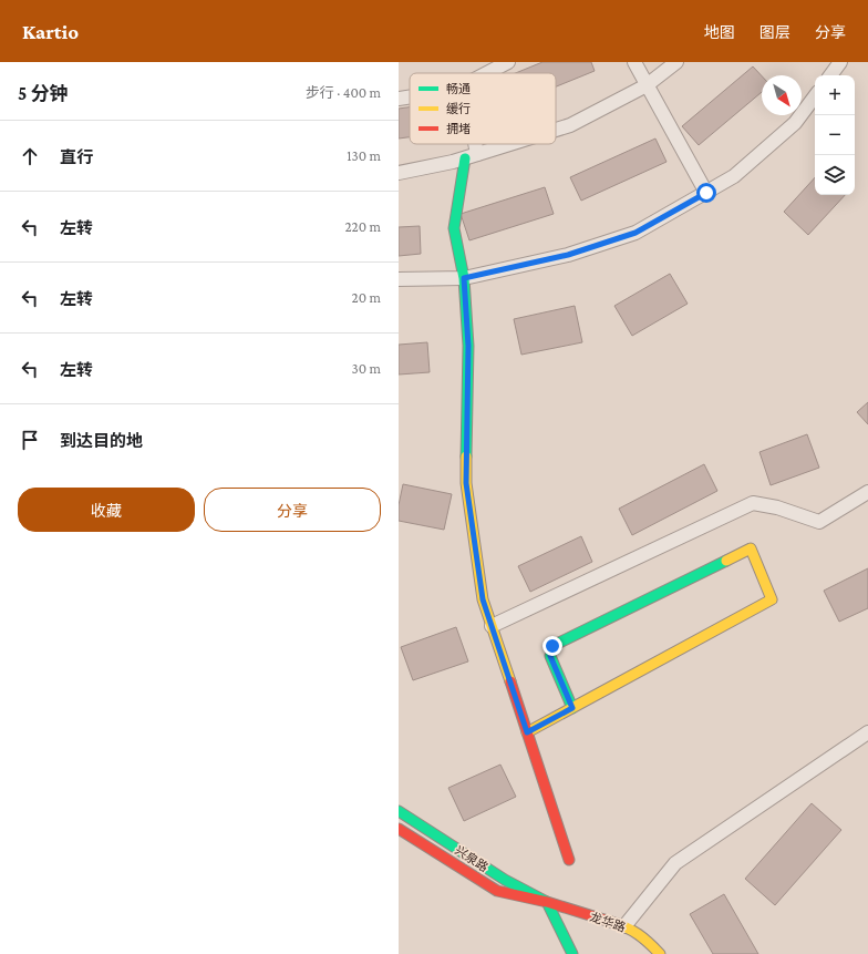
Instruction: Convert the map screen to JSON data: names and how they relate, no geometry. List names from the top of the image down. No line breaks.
{"streets":{"street":["兴泉路","龙华路"]},"crossings":[["兴泉路","龙华路"]],"legend":["畅通","缓行","拥堵"],"north":"bottom right","page":{"header":"Kartio","nav":["地图","图层","分享"],"heading":["5 分钟","步行 · 400 m"],"map_buttons":["+","−"],"list":[["直行","130 m"],["左转","220 m"],["左转","20 m"],["左转","30 m"],"到达目的地"],"buttons":["收藏","分享"]}}
